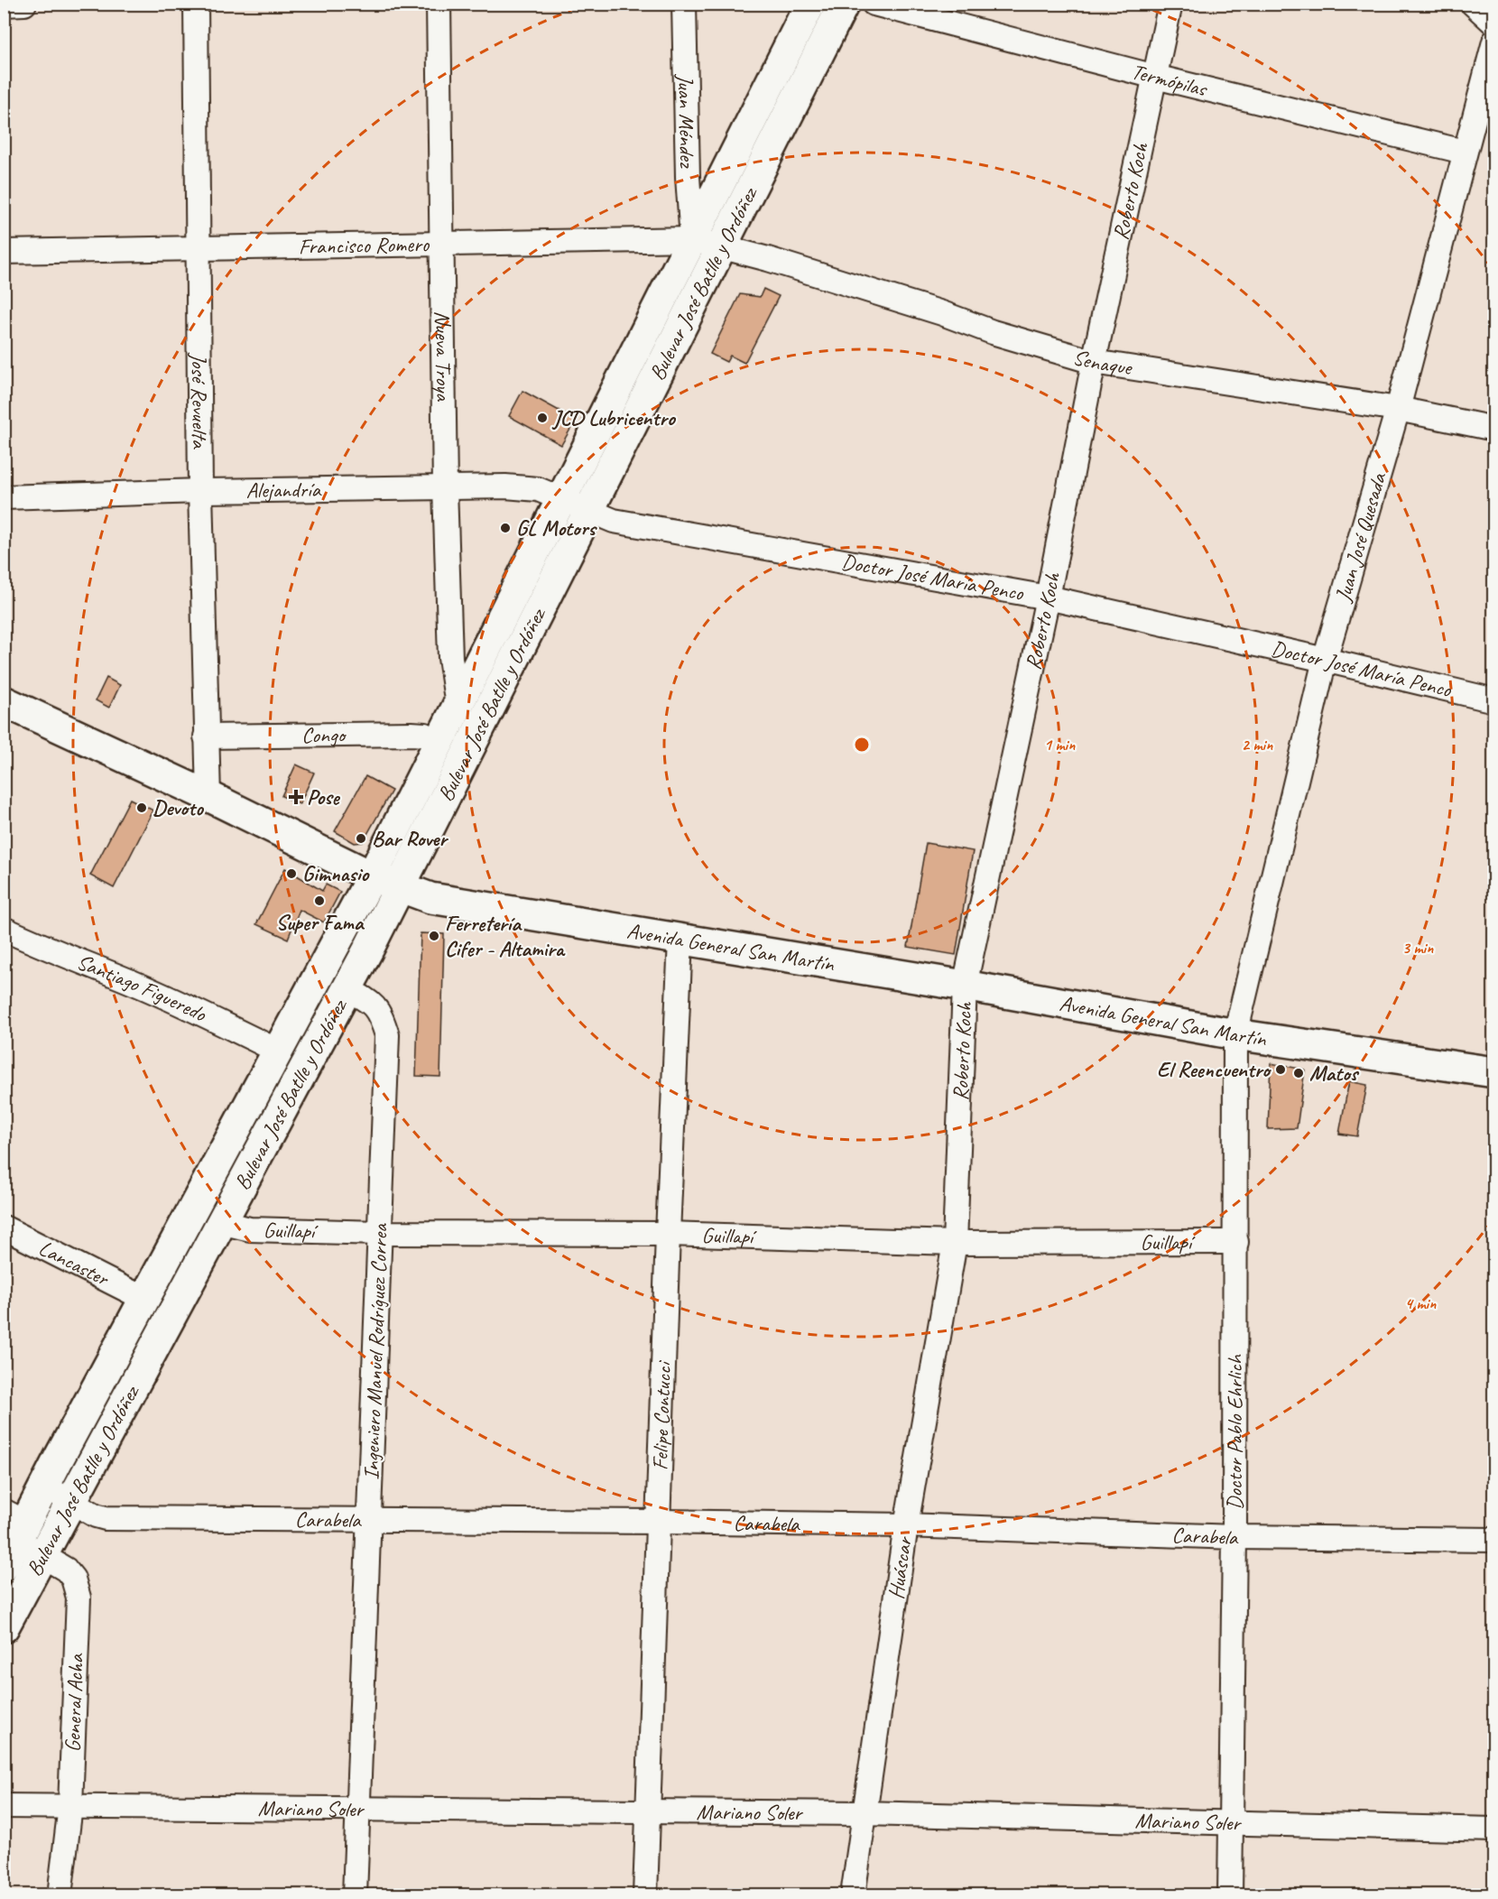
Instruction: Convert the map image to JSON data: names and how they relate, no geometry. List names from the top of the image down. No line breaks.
{"streets":{"main road":["Bulevar José Batlle y Ordóñez","Avenida General San Martín"],"street":["Termópilas","Juan Méndez","Roberto Koch","Francisco Romero","Nueva Troya","Senaque","José Revuelta","Alejandría","Juan José Quesada","Doctor José María Penco","Congo","Santiago Figueredo","Guillapí","Lancaster","Ingeniero Manuel Rodríguez Correa","Felipe Contucci","Doctor Pablo Ehrlich","Carabela","Huáscar","General Acha","Mariano Soler"]},"crossings":[["Termópilas","Roberto Koch"],["Termópilas","Juan José Quesada"],["Juan Méndez","Francisco Romero"],["Juan Méndez","Bulevar José Batlle y Ordóñez"],["Roberto Koch","Senaque"],["Roberto Koch","Doctor José María Penco"],["Roberto Koch","Avenida General San Martín"],["Roberto Koch","Guillapí"],["Roberto Koch","Huáscar"],["Francisco Romero","Bulevar José Batlle y Ordóñez"],["Francisco Romero","Nueva Troya"],["Francisco Romero","Senaque"],["Francisco Romero","José Revuelta"],["Bulevar José Batlle y Ordóñez","Nueva Troya"],["Bulevar José Batlle y Ordóñez","Senaque"],["Bulevar José Batlle y Ordóñez","Alejandría"],["Bulevar José Batlle y Ordóñez","Doctor José María Penco"],["Bulevar José Batlle y Ordóñez","Congo"],["Bulevar José Batlle y Ordóñez","Avenida General San Martín"],["Bulevar José Batlle y Ordóñez","Santiago Figueredo"],["Bulevar José Batlle y Ordóñez","Guillapí"],["Bulevar José Batlle y Ordóñez","Lancaster"],["Bulevar José Batlle y Ordóñez","Ingeniero Manuel Rodríguez Correa"],["Bulevar José Batlle y Ordóñez","Carabela"],["Bulevar José Batlle y Ordóñez","General Acha"],["Nueva Troya","Alejandría"],["Senaque","Juan José Quesada"],["José Revuelta","Alejandría"],["José Revuelta","Congo"],["José Revuelta","Avenida General San Martín"],["Alejandría","Doctor José María Penco"],["Juan José Quesada","Doctor José María Penco"],["Juan José Quesada","Avenida General San Martín"],["Juan José Quesada","Doctor Pablo Ehrlich"],["Avenida General San Martín","Felipe Contucci"],["Avenida General San Martín","Doctor Pablo Ehrlich"],["Guillapí","Ingeniero Manuel Rodríguez Correa"],["Guillapí","Felipe Contucci"],["Guillapí","Doctor Pablo Ehrlich"],["Guillapí","Huáscar"],["Ingeniero Manuel Rodríguez Correa","Carabela"],["Ingeniero Manuel Rodríguez Correa","Mariano Soler"],["Felipe Contucci","Carabela"],["Felipe Contucci","Mariano Soler"],["Doctor Pablo Ehrlich","Carabela"],["Doctor Pablo Ehrlich","Mariano Soler"],["Carabela","Huáscar"],["Huáscar","Mariano Soler"],["General Acha","Mariano Soler"]],"places":{"other":["JCD Lubricentro","GL Motors","Devoto","Bar Rover","Gimnasio","Super Fama","Ferretería Cifer - Altamira","El Reencuentro","Matos"],"health":["Pose"]},"rings":["1 min","2 min","3 min","4 min"]}
